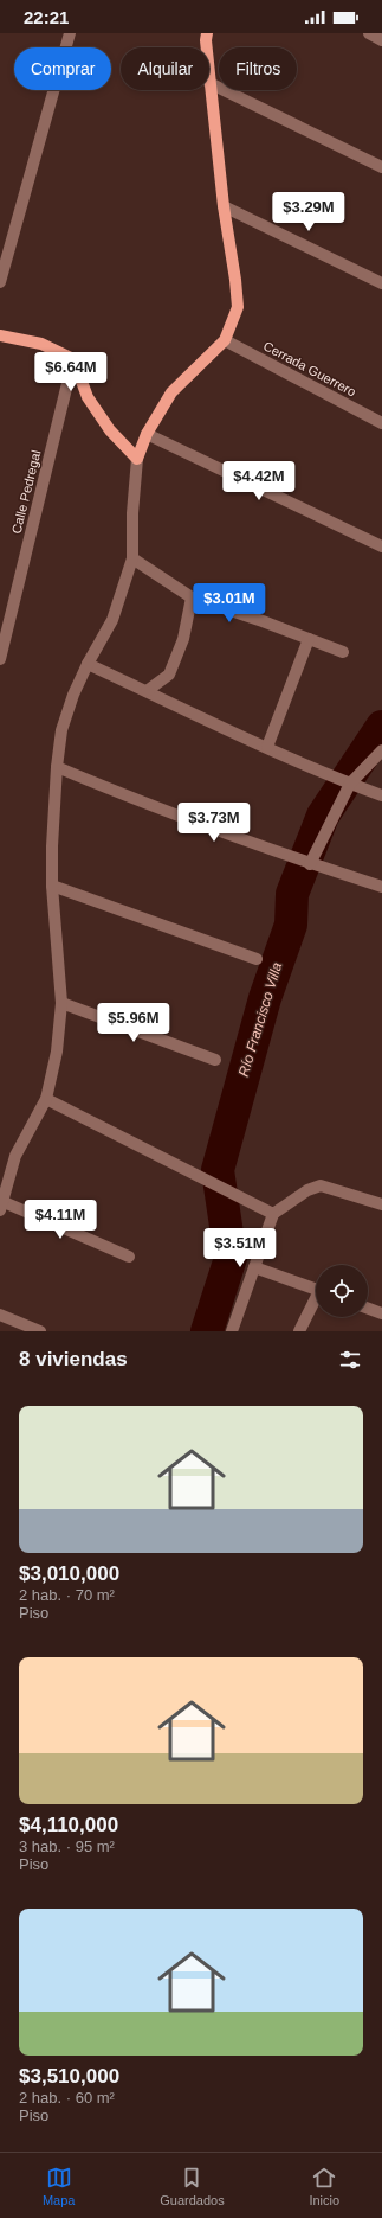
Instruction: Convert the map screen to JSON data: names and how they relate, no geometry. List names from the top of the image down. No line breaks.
{"streets":{"street":["Cerrada Guerrero","Calle Pedregal"]},"water":["Río Francisco Villa"],"page":{"status":"22:21","chip":["Comprar","Alquilar","Filtros"],"price":["$3.29M","$6.64M","$4.42M","$3.01M","$3.73M","$5.96M","$4.11M","$3.51M"],"heading":"8 viviendas","list":[{"name":"$3,010,000","note":"2 hab. · 70 m² · Piso"},{"name":"$4,110,000","note":"3 hab. · 95 m² · Piso"},{"name":"$3,510,000","note":"2 hab. · 60 m² · Piso"}],"tabs":["Mapa","Guardados","Inicio"]}}
